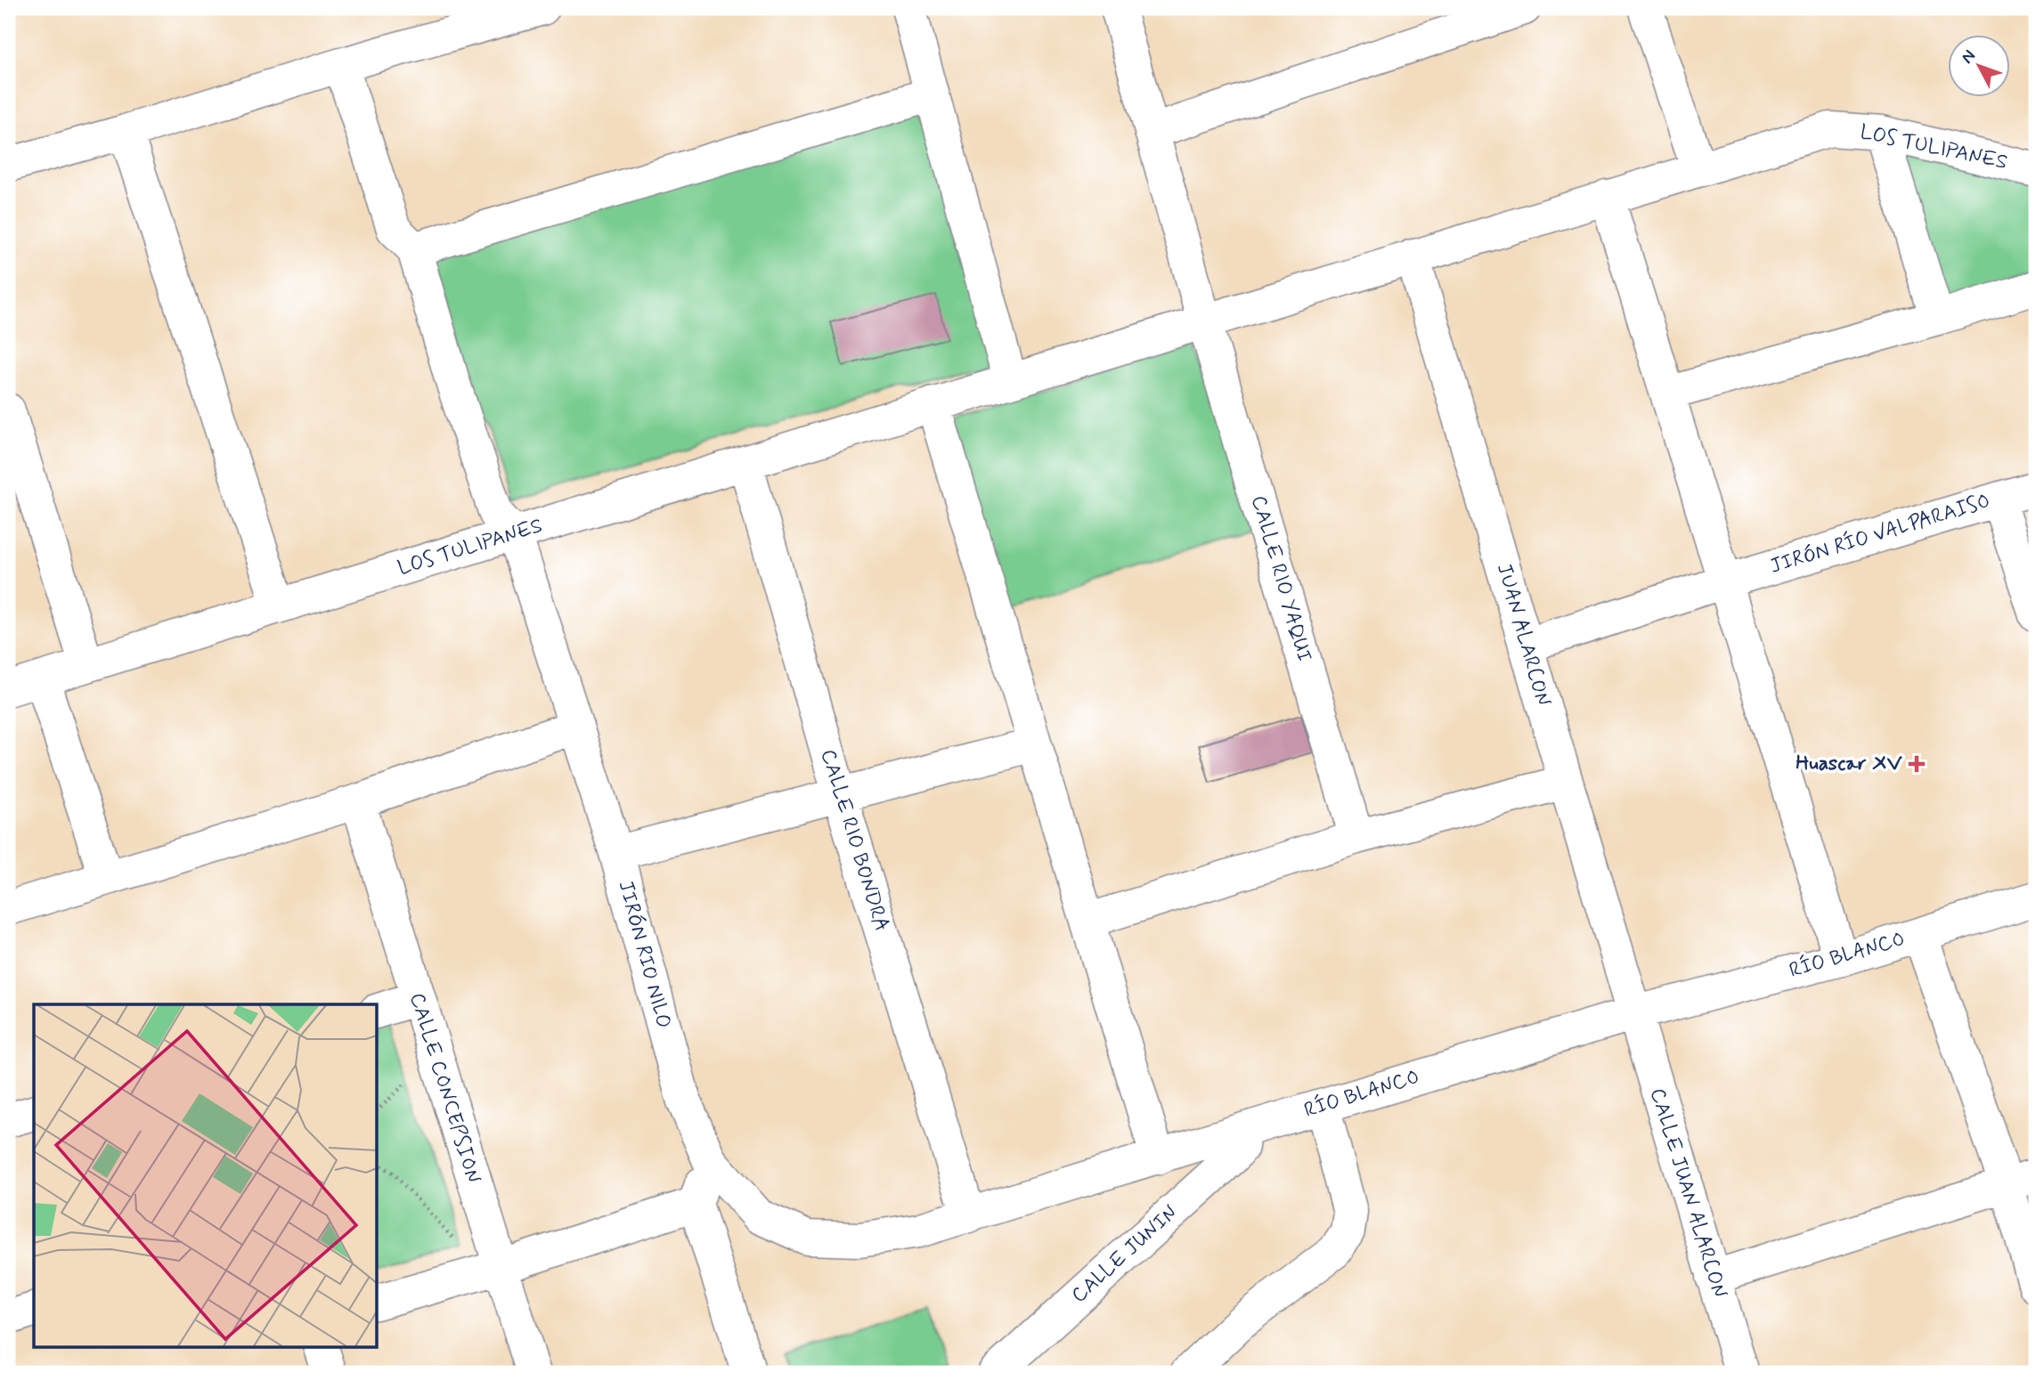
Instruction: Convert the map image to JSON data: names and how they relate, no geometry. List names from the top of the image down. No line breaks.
{"streets":{"street":["LOS TULIPANES","JIRÓN RÍO VALPARAISO","CALLE RIO YAQUI","JUAN ALARCON","CALLE RIO BONDRA","JIRÓN RIO NILO","RÍO BLANCO","CALLE CONCEPSION","CALLE JUAN ALARCON","CALLE JUNIN"]},"crossings":[["LOS TULIPANES","CALLE RIO YAQUI"],["LOS TULIPANES","JUAN ALARCON"],["LOS TULIPANES","CALLE RIO BONDRA"],["LOS TULIPANES","JIRÓN RIO NILO"],["JIRÓN RÍO VALPARAISO","JUAN ALARCON"],["JUAN ALARCON","RÍO BLANCO"],["JUAN ALARCON","CALLE JUAN ALARCON"],["CALLE RIO BONDRA","RÍO BLANCO"],["JIRÓN RIO NILO","RÍO BLANCO"],["RÍO BLANCO","CALLE JUAN ALARCON"],["RÍO BLANCO","CALLE JUNIN"]],"places":{"health":["Huascar XV"]},"north":"top left"}
